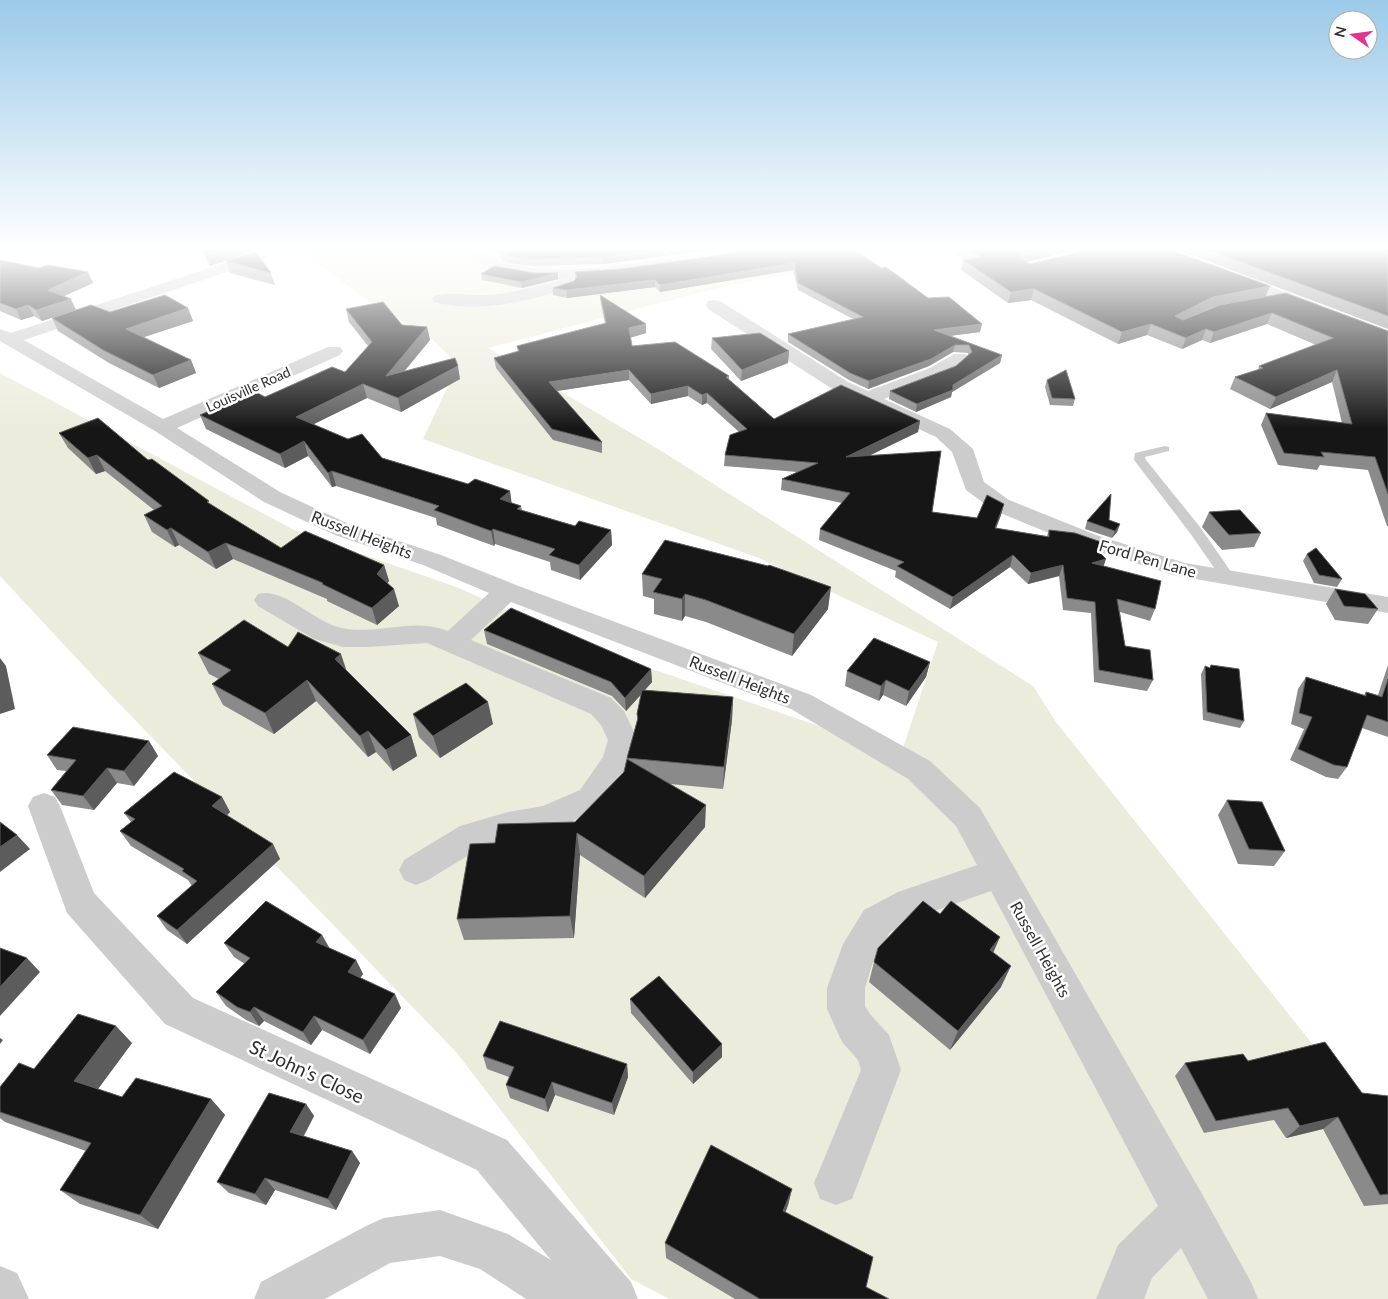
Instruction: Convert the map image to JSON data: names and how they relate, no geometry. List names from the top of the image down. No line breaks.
{"streets":{"street":["Louisville Road","Russell Heights","Ford Pen Lane","St John's Close"]},"crossings":[["Louisville Road","Russell Heights"]],"north":"left"}
